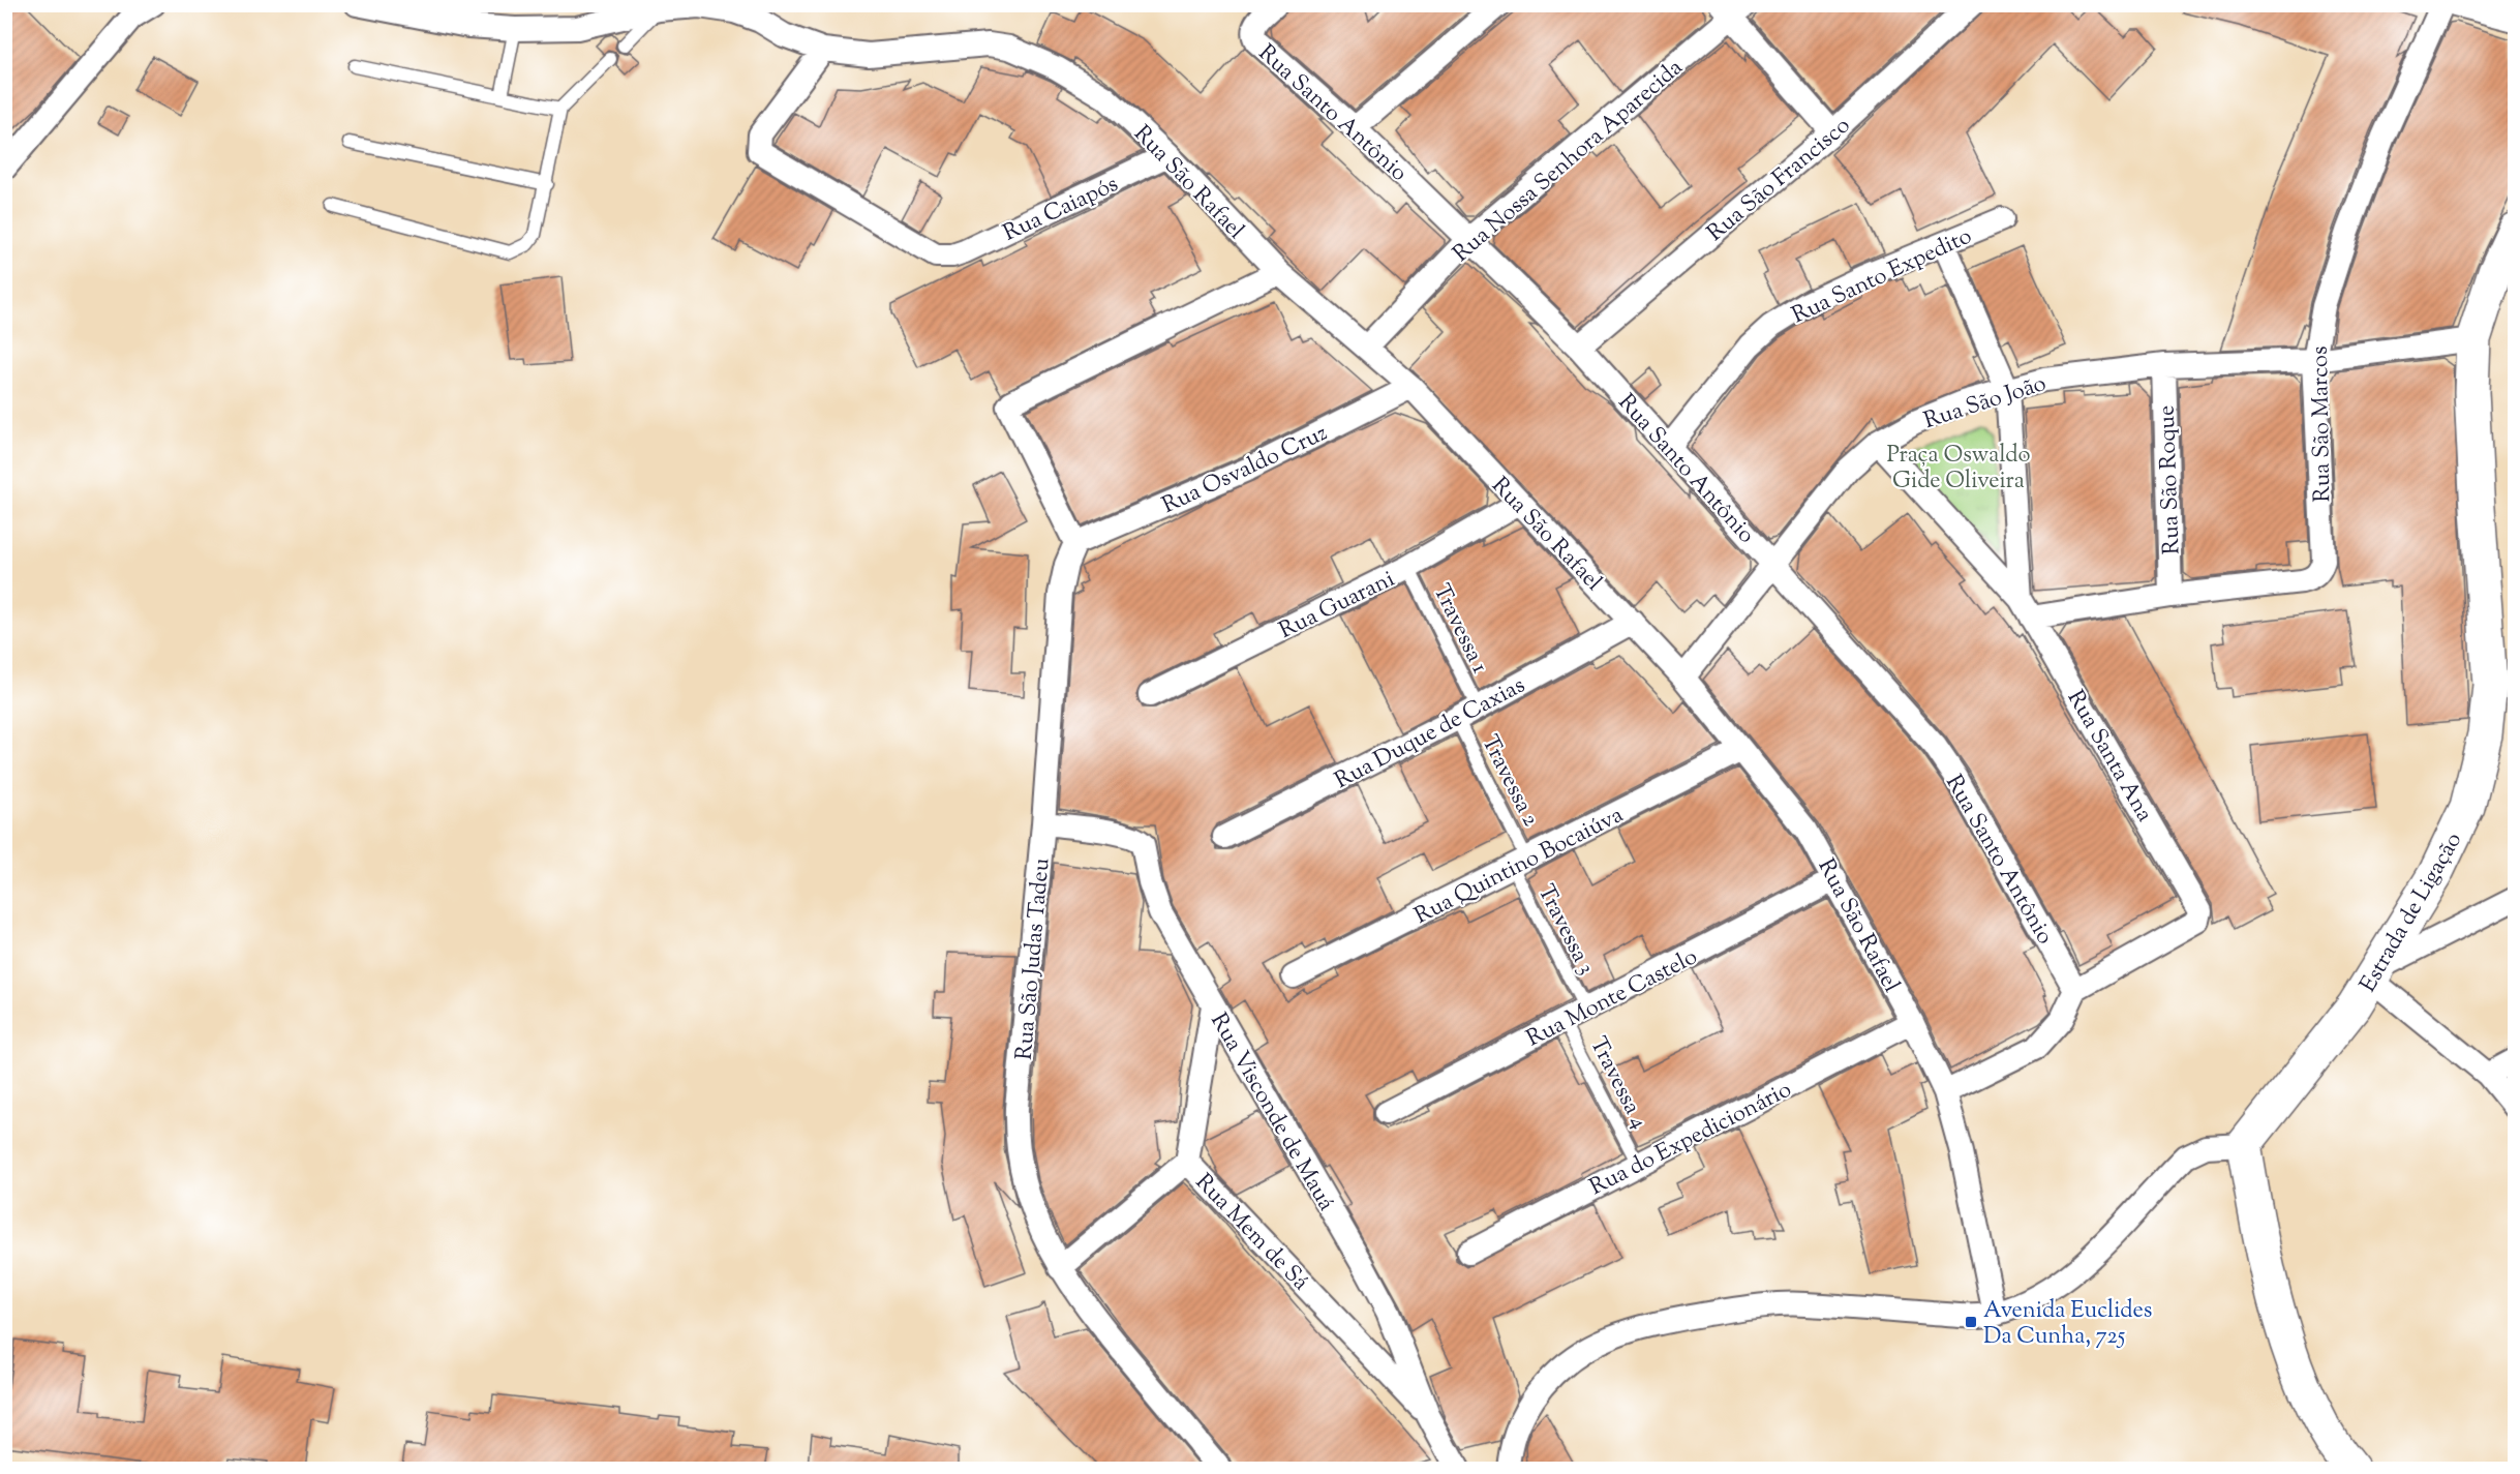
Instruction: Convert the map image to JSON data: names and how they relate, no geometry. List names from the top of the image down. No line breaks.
{"streets":{"main road":["Estrada de Ligação"],"street":["Rua Santo Antônio","Rua Nossa Senhora Aparecida","Rua São Francisco","Rua São Rafael","Rua Caiapós","Rua Santo Expedito","Rua São João","Rua São Marcos","Rua Osvaldo Cruz","Rua São Roque","Rua Guarani","Rua Duque de Caxias","Rua Santa Ana","Rua Quintino Bocaiúva","Rua São Judas Tadeu","Rua Monte Castelo","Rua Visconde de Mauá","Rua do Expedicionário","Rua Mem de Sá"],"lane":["Travessa 1","Travessa 2","Travessa 3","Travessa 4"]},"crossings":[["Rua Santo Antônio","Rua Nossa Senhora Aparecida"],["Rua Santo Antônio","Rua São Francisco"],["Rua Santo Antônio","Rua Santo Expedito"],["Rua Santo Antônio","Rua São João"],["Rua Santo Antônio","Rua Santa Ana"],["Rua Nossa Senhora Aparecida","Rua São Rafael"],["Rua São Rafael","Rua Caiapós"],["Rua São Rafael","Rua São João"],["Rua São Rafael","Rua Osvaldo Cruz"],["Rua São Rafael","Rua Guarani"],["Rua São Rafael","Rua Duque de Caxias"],["Rua São Rafael","Rua Quintino Bocaiúva"],["Rua São Rafael","Rua Monte Castelo"],["Rua São Rafael","Rua do Expedicionário"],["Rua Santo Expedito","Rua Santa Ana"],["Rua São João","Rua São Marcos"],["Rua São João","Rua São Roque"],["Rua São João","Rua Santa Ana"],["Rua São João","Estrada de Ligação"],["Rua São Marcos","Rua São Roque"],["Rua São Marcos","Rua Santa Ana"],["Rua Osvaldo Cruz","Rua São Judas Tadeu"],["Rua Guarani","Travessa 1"],["Travessa 1","Rua Duque de Caxias"],["Travessa 1","Travessa 2"],["Rua Duque de Caxias","Travessa 2"],["Travessa 2","Rua Quintino Bocaiúva"],["Travessa 2","Travessa 3"],["Rua Quintino Bocaiúva","Travessa 3"],["Travessa 3","Rua Monte Castelo"],["Rua São Judas Tadeu","Rua Visconde de Mauá"],["Rua Monte Castelo","Travessa 4"],["Travessa 4","Rua do Expedicionário"],["Rua Visconde de Mauá","Rua Mem de Sá"]],"parks":["Praça Oswaldo Gide Oliveira"],"places":{"transit":["Avenida Euclides Da Cunha, 725"]}}
